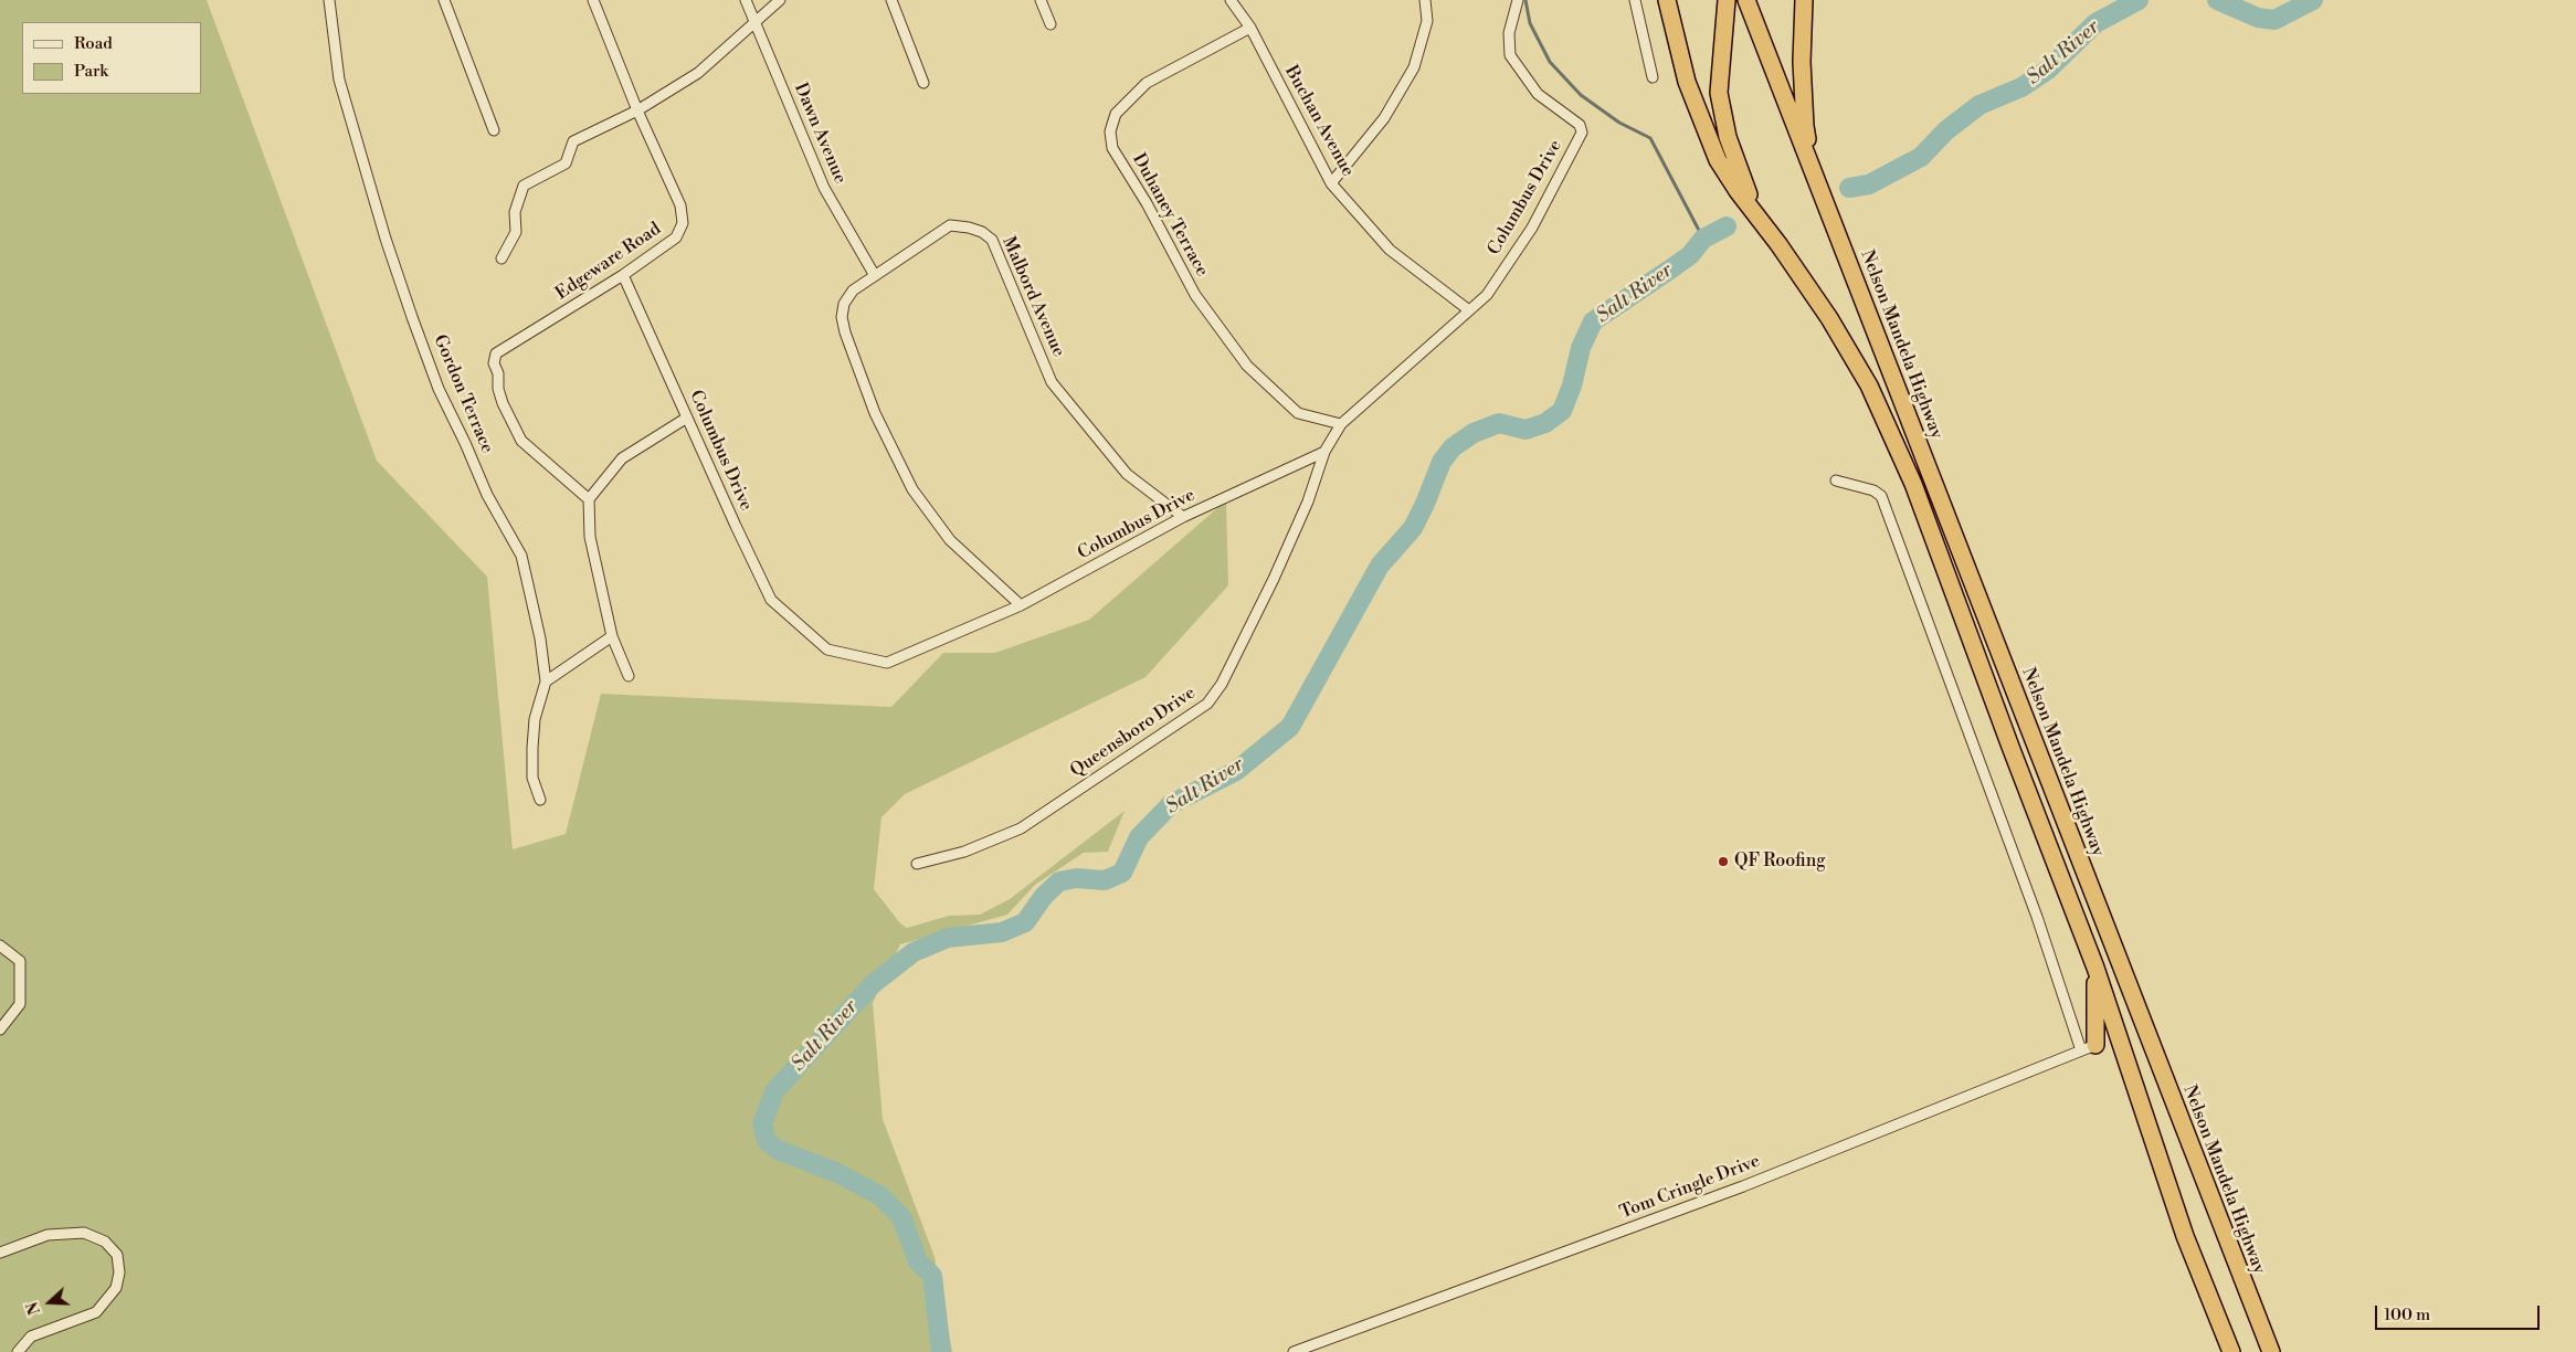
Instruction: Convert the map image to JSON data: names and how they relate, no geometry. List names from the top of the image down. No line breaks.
{"streets":{"highway":["Nelson Mandela Highway"],"street":["Buchan Avenue","Dawn Avenue","Columbus Drive","Duhaney Terrace","Edgeware Road","Malbord Avenue","Gordon Terrace","Queensboro Drive","Tom Cringle Drive"]},"crossings":[["Buchan Avenue","Columbus Drive"],["Buchan Avenue","Duhaney Terrace"],["Dawn Avenue","Malbord Avenue"],["Columbus Drive","Duhaney Terrace"],["Columbus Drive","Edgeware Road"],["Columbus Drive","Malbord Avenue"],["Columbus Drive","Queensboro Drive"]],"water":["Salt River"],"places":["QF Roofing"],"legend":["Road","Park"],"scale_bar":"100 m","north":"left"}
